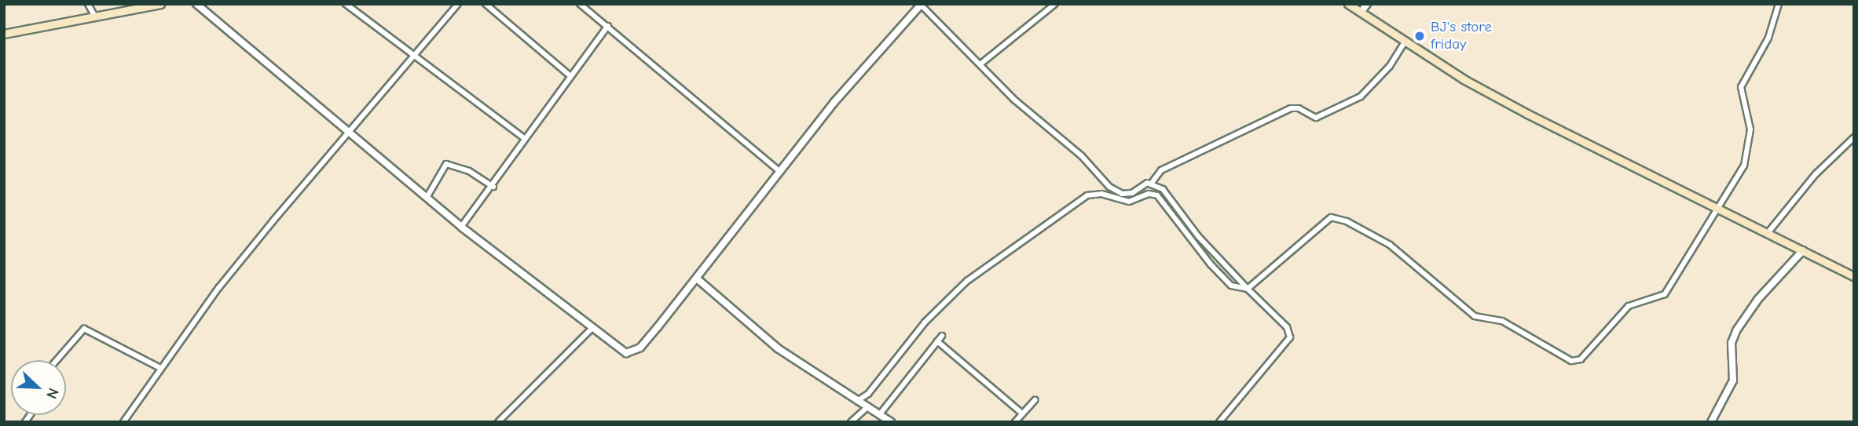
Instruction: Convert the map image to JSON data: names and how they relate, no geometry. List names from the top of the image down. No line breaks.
{"places":["BJ's store friday"],"north":"bottom right"}
